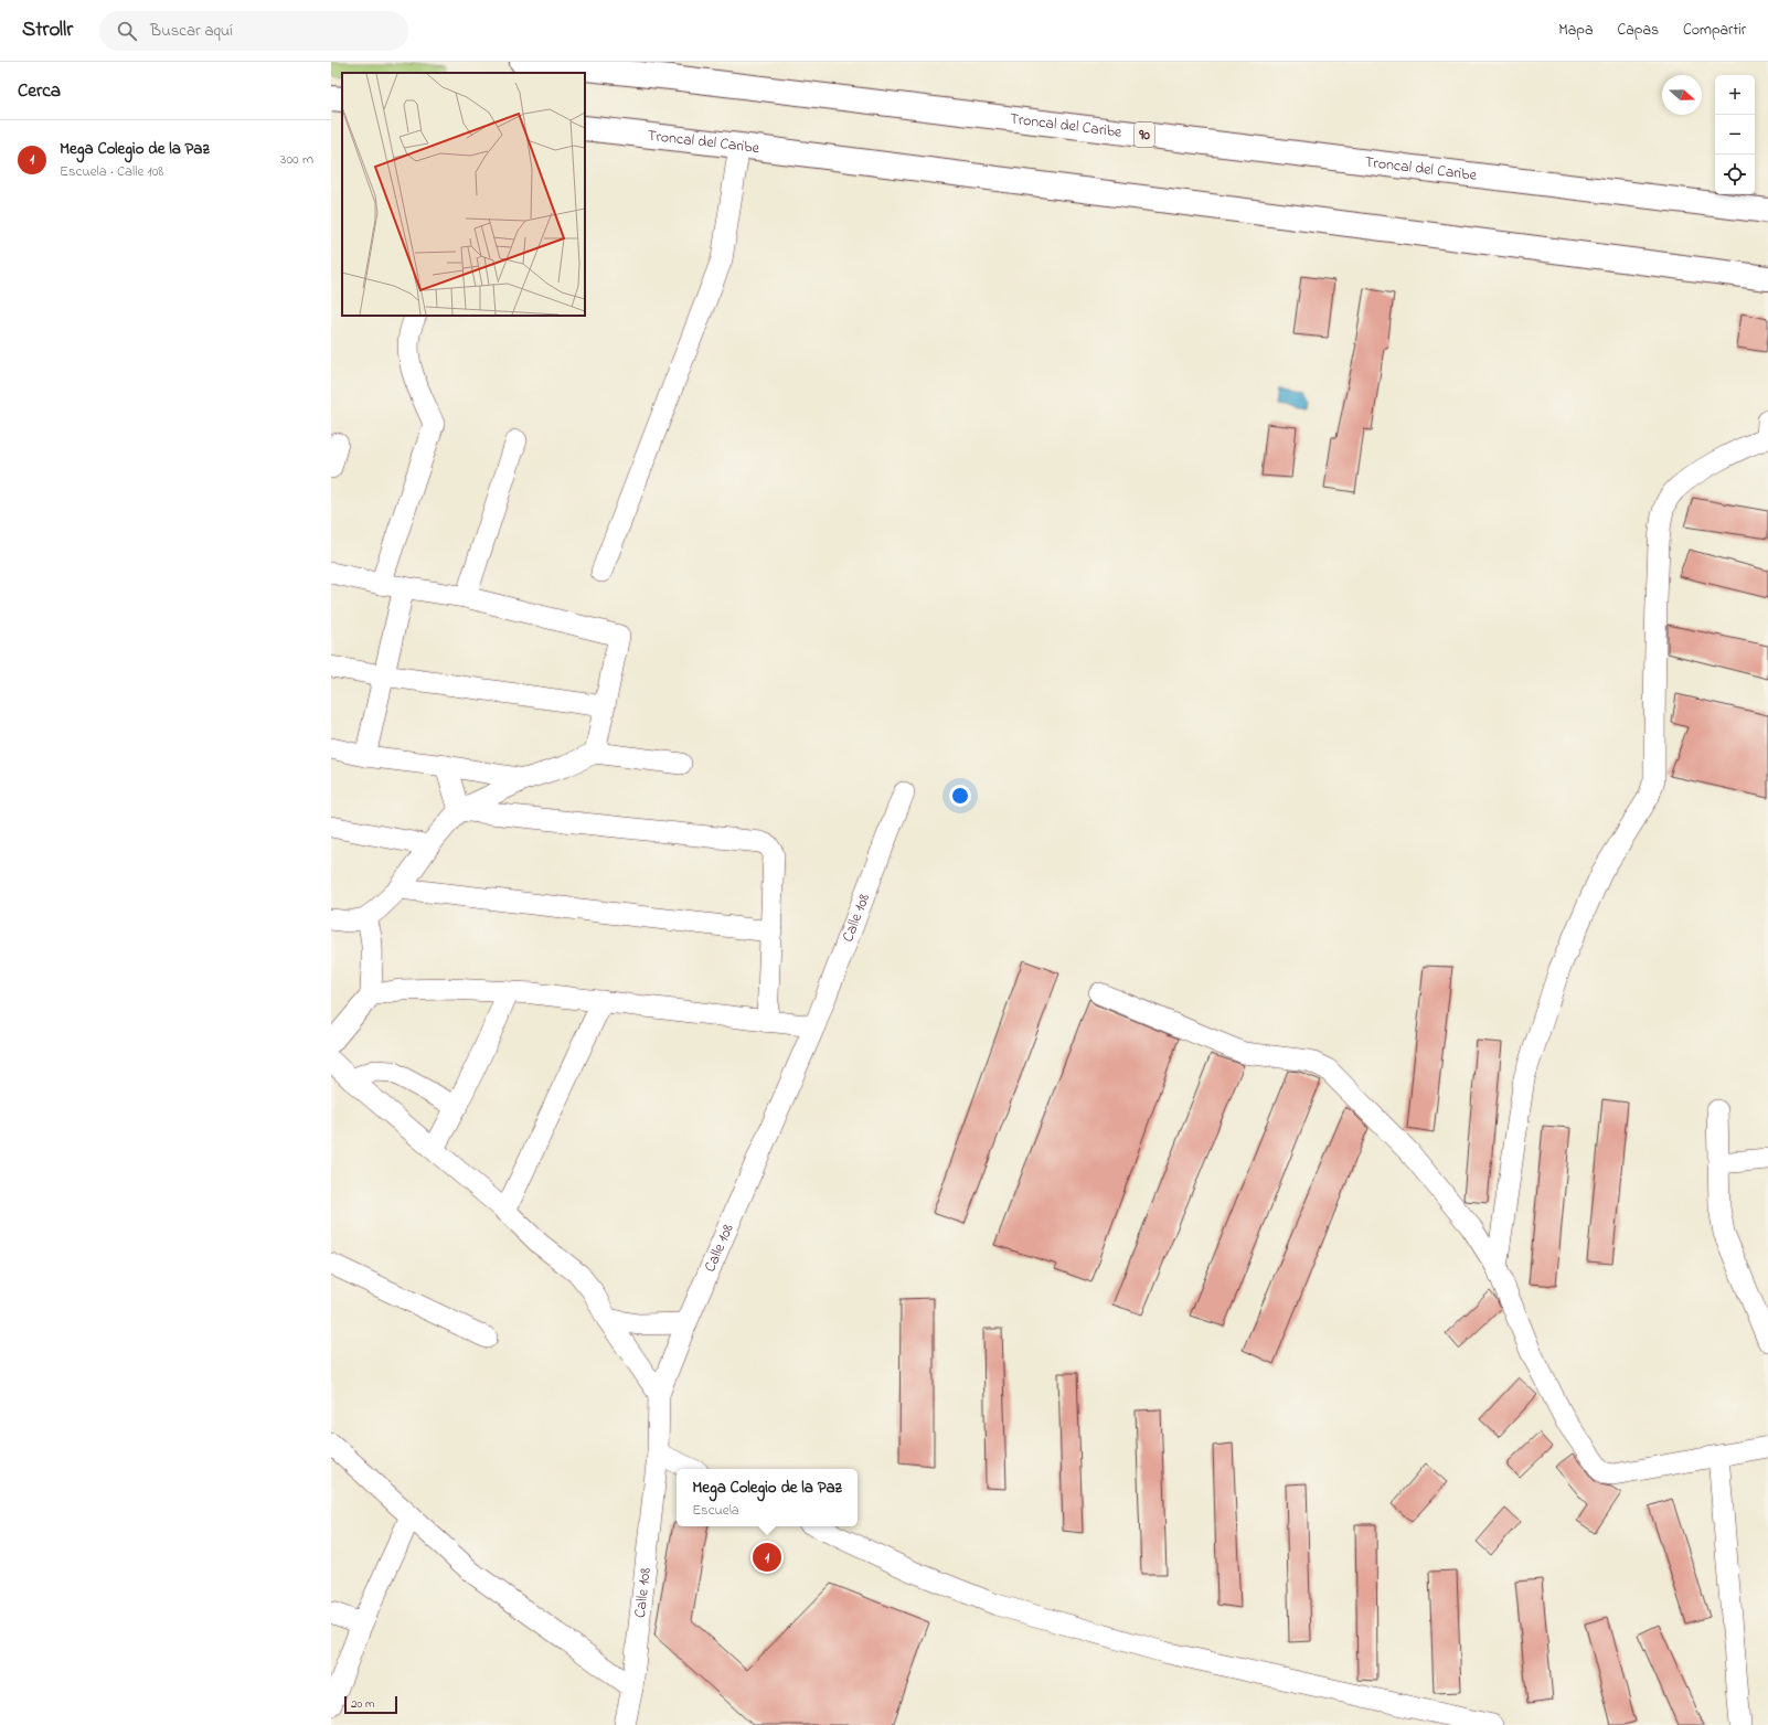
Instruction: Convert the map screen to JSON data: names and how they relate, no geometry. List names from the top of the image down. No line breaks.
{"streets":{"highway":["Troncal del Caribe","90"],"street":["Calle 108"]},"scale_bar":"20 m","north":"right","page":{"header":"Strollr","search":"Buscar aquí","nav":["Mapa","Capas","Compartir"],"heading":"Cerca","map_buttons":["+","−"],"list":[{"mark":"1","name":"Mega Colegio de la Paz","note":"Escuela · Calle 108","value":"300 m"}],"popup":["Mega Colegio de la Paz","Escuela"],"pins":"1","scale":"20 m"}}
